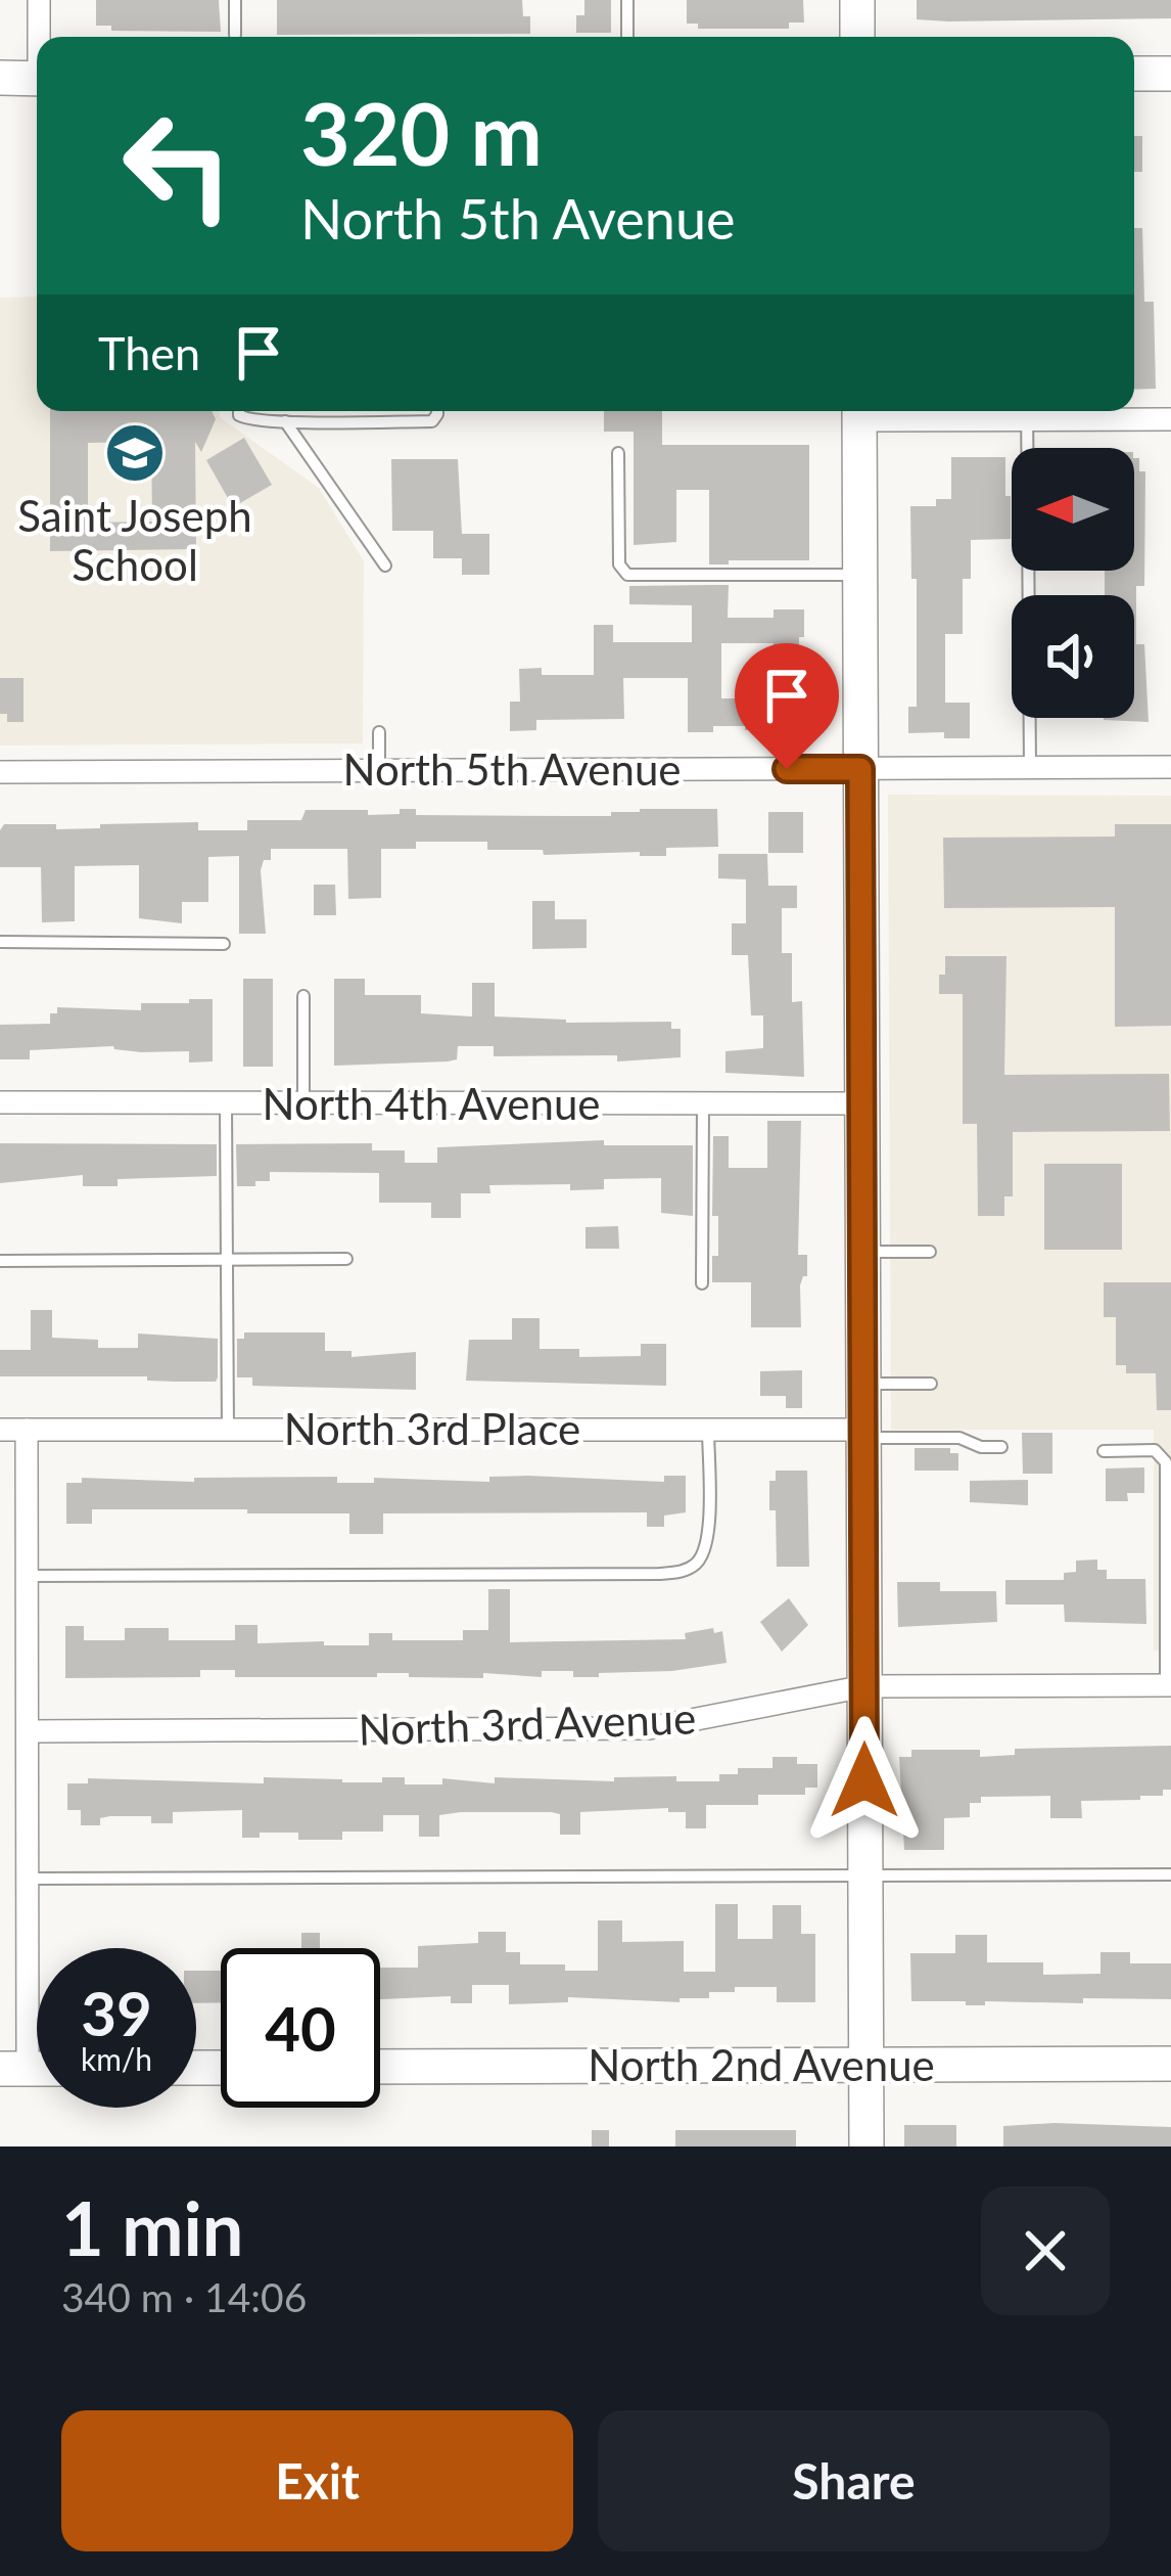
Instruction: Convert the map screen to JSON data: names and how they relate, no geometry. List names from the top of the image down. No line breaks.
{"streets":{"street":["North 5th Avenue","North 4th Avenue","North 3rd Place","North 3rd Avenue","North 2nd Avenue"]},"places":{"school or university":["Saint Joseph School"]},"north":"left","page":{"turn":["320 m","North 5th Avenue"],"then":"Then","speed":"39 km/h","limit":"40","heading":["1 min","340 m · 14:06"],"buttons":["Exit","Share"]}}
